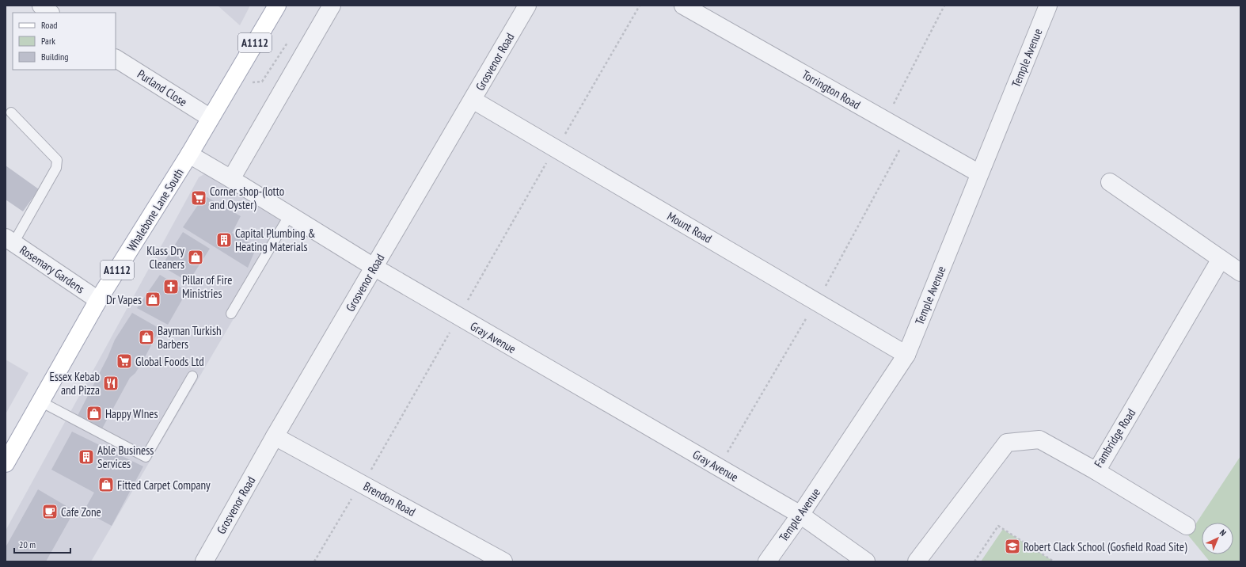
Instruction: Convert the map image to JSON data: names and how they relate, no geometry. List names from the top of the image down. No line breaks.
{"streets":{"main road":["A1112","Whalebone Lane South"],"street":["Temple Avenue","Grosvenor Road","Purland Close","Torrington Road","Mount Road","Rosemary Gardens","Gray Avenue","Fambridge Road","Brendon Road"]},"crossings":[["Temple Avenue","Torrington Road"],["Temple Avenue","Mount Road"],["Temple Avenue","Gray Avenue"],["Grosvenor Road","Mount Road"],["Grosvenor Road","Gray Avenue"],["Grosvenor Road","Brendon Road"],["Purland Close","Whalebone Lane South"],["Whalebone Lane South","Rosemary Gardens"],["Whalebone Lane South","Gray Avenue"]],"places":{"supermarket":["Corner shop-(lotto and Oyster)","Global Foods Ltd"],"building":["Capital Plumbing & Heating Materials","Able Business Services"],"shop":["Klass Dry Cleaners","Dr Vapes","Bayman Turkish Barbers","Happy WInes","Fitted Carpet Company"],"church":["Pillar of Fire Ministries"],"restaurant":["Essex Kebab and Pizza"],"cafe":["Cafe Zone"],"school or university":["Robert Clack School (Gosfield Road Site)"]},"legend":["Road","Park","Building"],"scale_bar":"20 m","north":"top right"}
